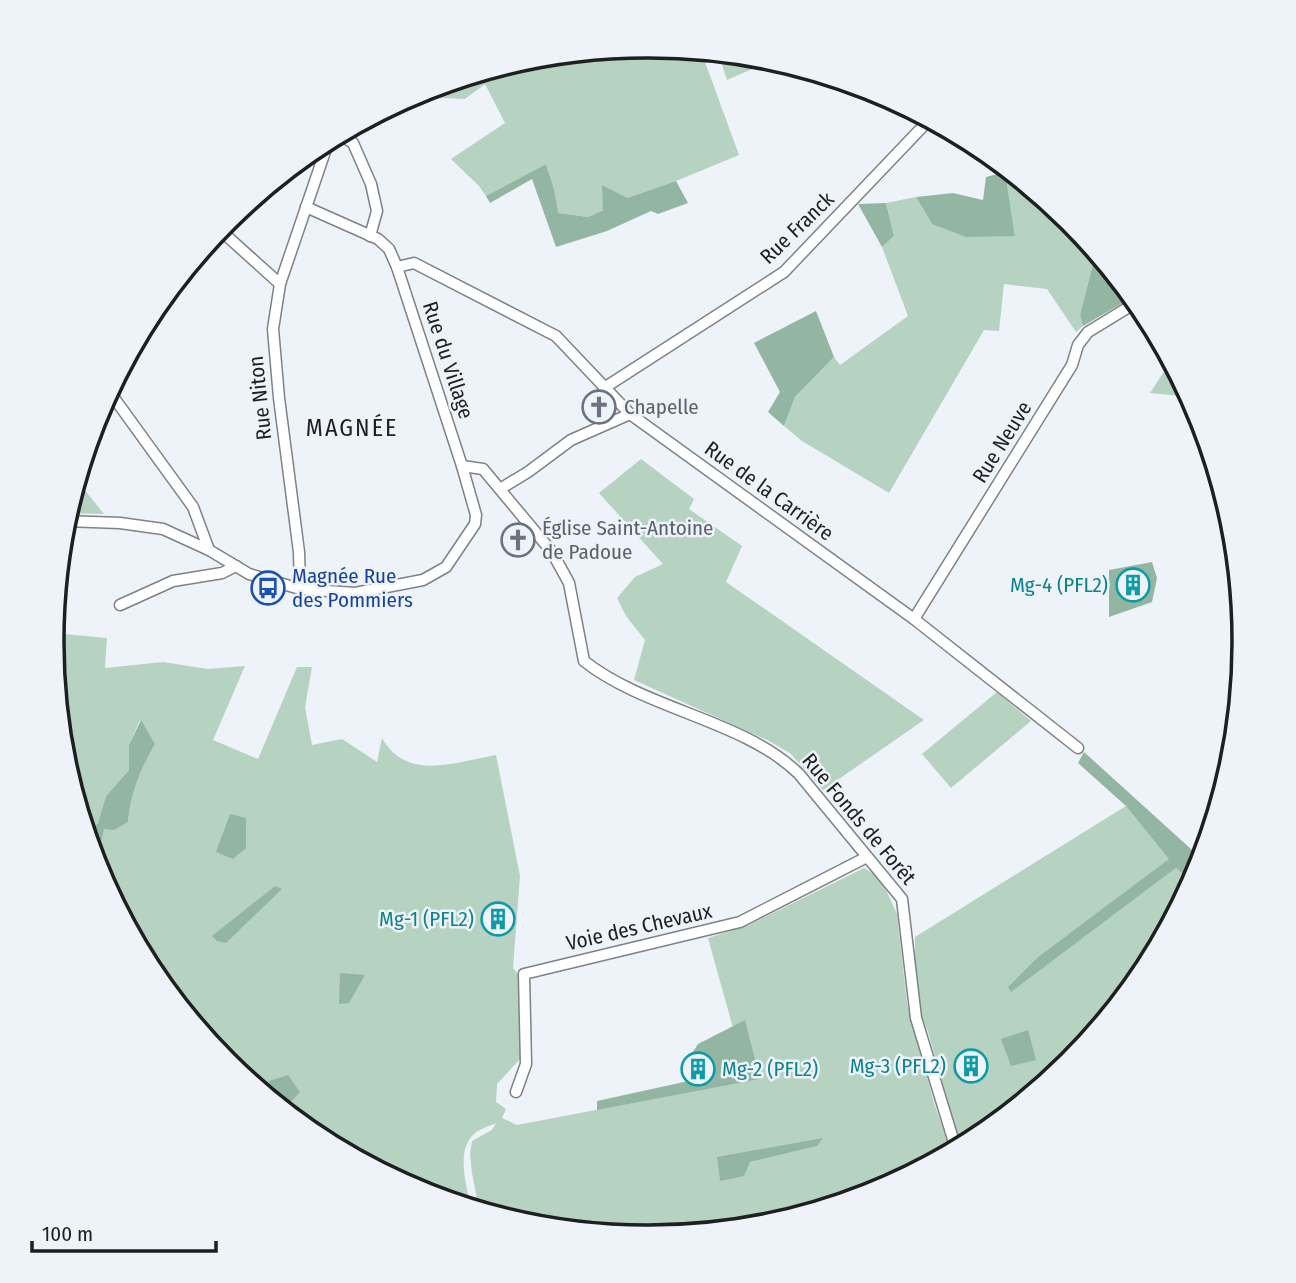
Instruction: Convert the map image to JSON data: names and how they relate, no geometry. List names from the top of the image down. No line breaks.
{"streets":{"street":["Rue Franck","Rue du Village","Rue Niton","Rue Neuve","Rue de la Carrière","Rue Fonds de Forêt","Voie des Chevaux"]},"crossings":[["Rue Franck","Rue de la Carrière"],["Rue du Village","Rue Niton"],["Rue du Village","Rue de la Carrière"],["Rue Neuve","Rue de la Carrière"],["Rue Fonds de Forêt","Voie des Chevaux"]],"districts":["MAGNÉE"],"places":{"church":["Chapelle","Église Saint-Antoine de Padoue"],"building":["Mg-4 (PFL2)","Mg-1 (PFL2)","Mg-3 (PFL2)","Mg-2 (PFL2)"],"bus stop":["Magnée Rue des Pommiers"]},"scale_bar":"100 m"}
